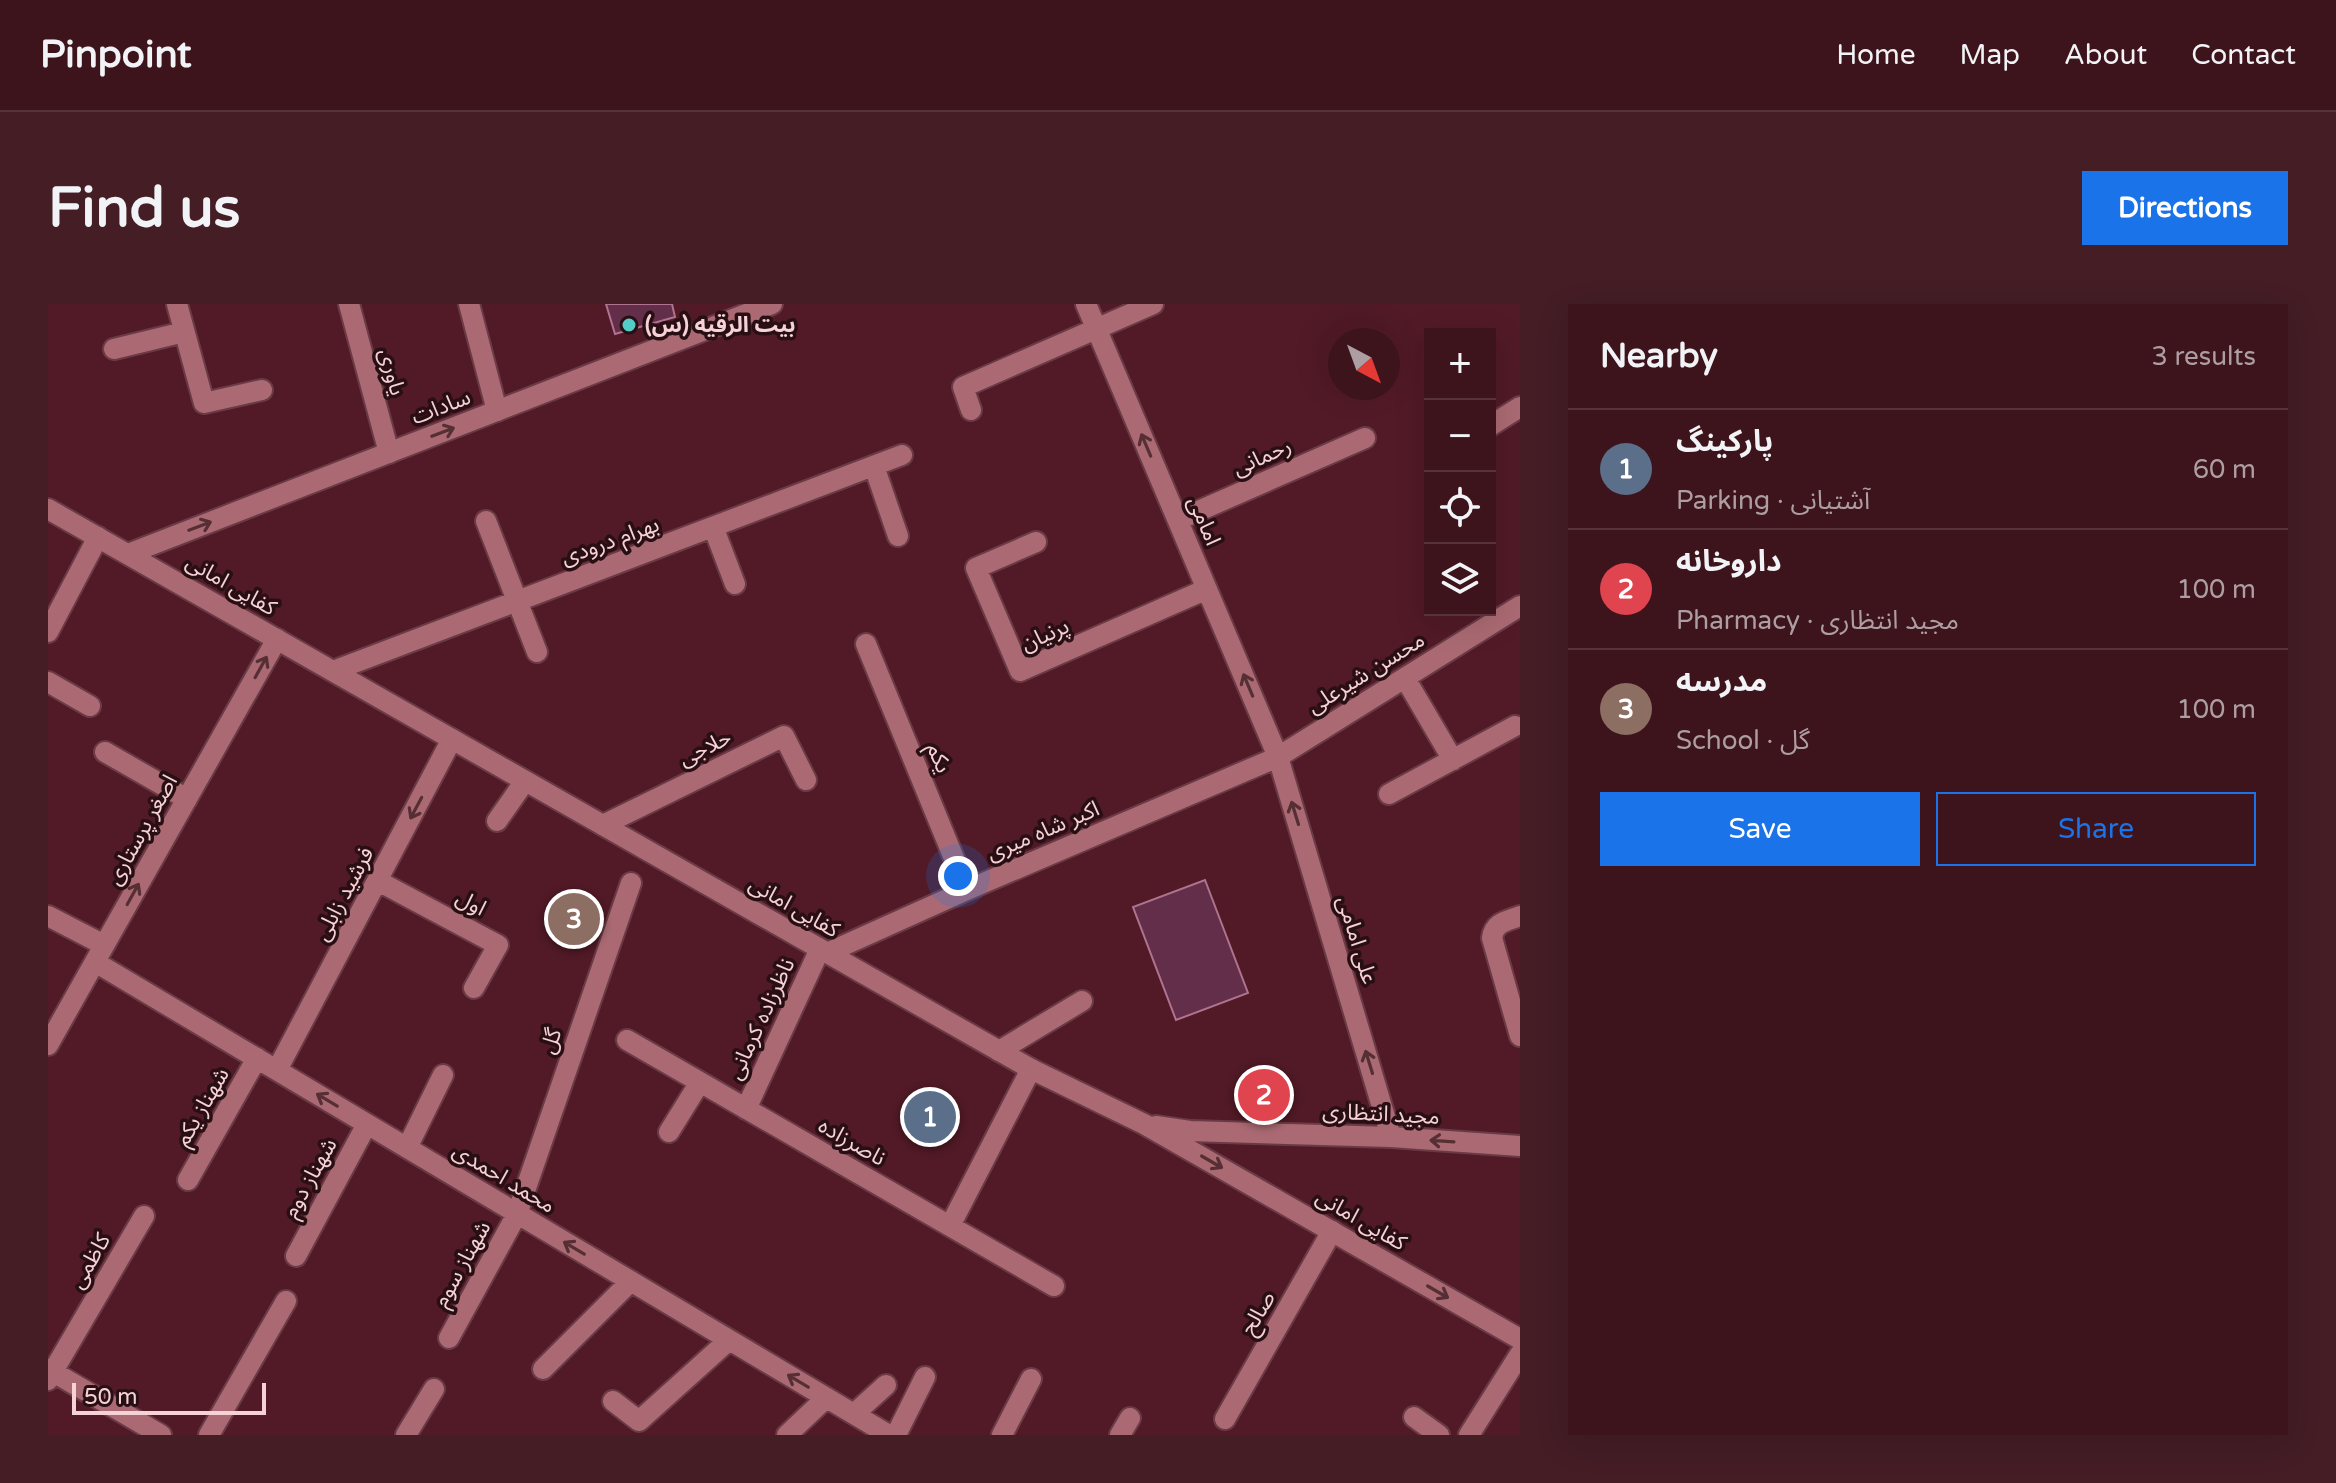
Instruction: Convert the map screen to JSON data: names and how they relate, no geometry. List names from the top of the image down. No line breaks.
{"streets":{"street":["یاوری","سادات","رحمانی","امامی","بهرام درودی","کفایی امانی","پرنیان","محسن شیرعلی","حلاجی","یکم","اصغر پرستاری","اکبر شاه میری","فرشید زابلی","اول","علی امامی","ناظرزاده کرمانی","گل","شهناز یکم","مجید انتظاری","ناصرزاده","شهناز دوم","محمد احمدی","کاظمی","شهناز سوم","صالح"]},"crossings":[["یاوری","سادات"],["سادات","کفایی امانی"],["رحمانی","امامی"],["امامی","پرنیان"],["امامی","محسن شیرعلی"],["امامی","اکبر شاه میری"],["امامی","علی امامی"],["بهرام درودی","کفایی امانی"],["کفایی امانی","حلاجی"],["کفایی امانی","اصغر پرستاری"],["کفایی امانی","اکبر شاه میری"],["کفایی امانی","فرشید زابلی"],["کفایی امانی","ناظرزاده کرمانی"],["کفایی امانی","مجید انتظاری"],["کفایی امانی","صالح"],["محسن شیرعلی","اکبر شاه میری"],["محسن شیرعلی","علی امامی"],["یکم","اکبر شاه میری"],["اصغر پرستاری","محمد احمدی"],["اکبر شاه میری","علی امامی"],["اکبر شاه میری","ناظرزاده کرمانی"],["فرشید زابلی","اول"],["فرشید زابلی","محمد احمدی"],["علی امامی","مجید انتظاری"],["ناظرزاده کرمانی","ناصرزاده"],["گل","محمد احمدی"],["گل","شهناز سوم"],["شهناز یکم","محمد احمدی"],["شهناز دوم","محمد احمدی"],["محمد احمدی","شهناز سوم"]],"one_way":["سادات","امامی","اصغر پرستاری","علی امامی","محمد احمدی"],"places":["بیت الرقیه (س)"],"scale_bar":"50 m","north":"bottom right","page":{"header":"Pinpoint","nav":["Home","Map","About","Contact"],"buttons":["Directions",["Save","Share"]],"title":"Find us","heading":["Nearby","3 results"],"map_buttons":["+","−"],"list":[{"mark":"1","name":"پارکینگ","note":"Parking · آشتیانی","value":"60 m"},{"mark":"2","name":"داروخانه","note":"Pharmacy · مجید انتظاری","value":"100 m"},{"mark":"3","name":"مدرسه","note":"School · گل","value":"100 m"}],"pins":["3","2","1"],"scale":"50 m"}}
